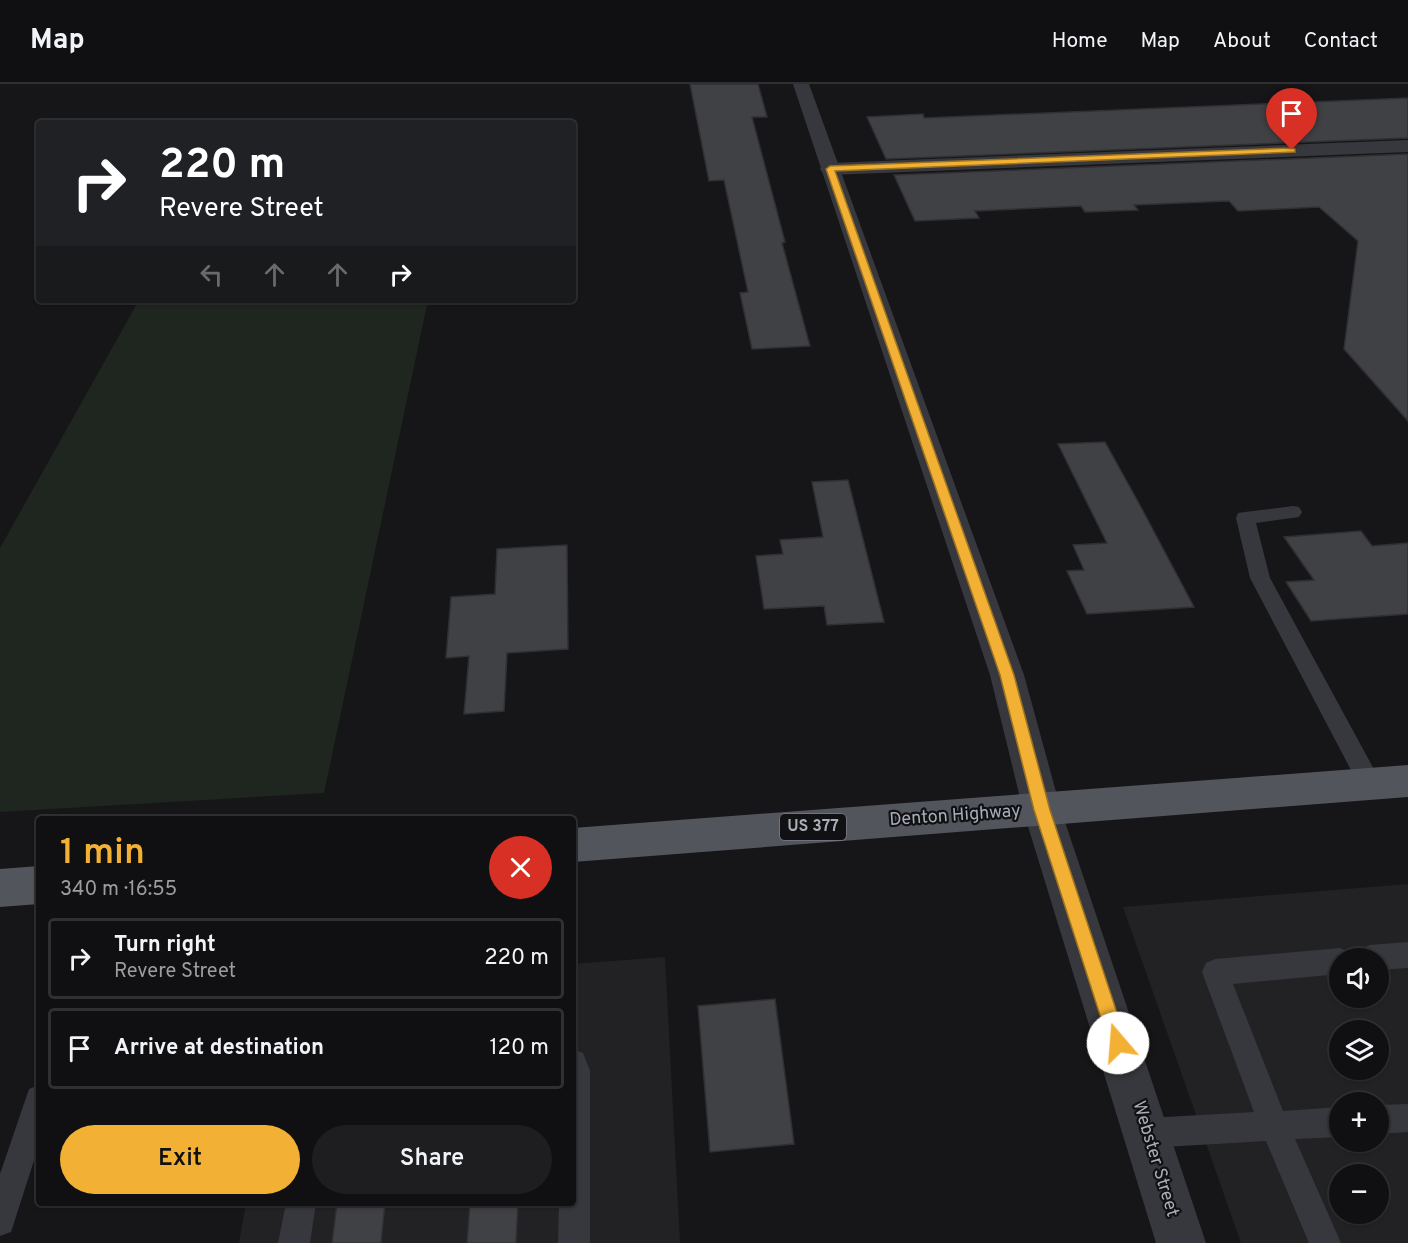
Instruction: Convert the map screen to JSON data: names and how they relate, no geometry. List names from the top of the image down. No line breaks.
{"streets":{"main road":["Denton Highway","US 377"],"street":["Webster Street"]},"crossings":[["Denton Highway","Webster Street"]],"page":{"header":"Map","nav":["Home","Map","About","Contact"],"turn":["220 m","Revere Street"],"heading":["1 min","340 m · 16:55"],"list":[{"name":"Turn right","note":"Revere Street","value":"220 m"},{"name":"Arrive at destination","value":"120 m"}],"map_buttons":["+","−"],"buttons":["Exit","Share"]}}
